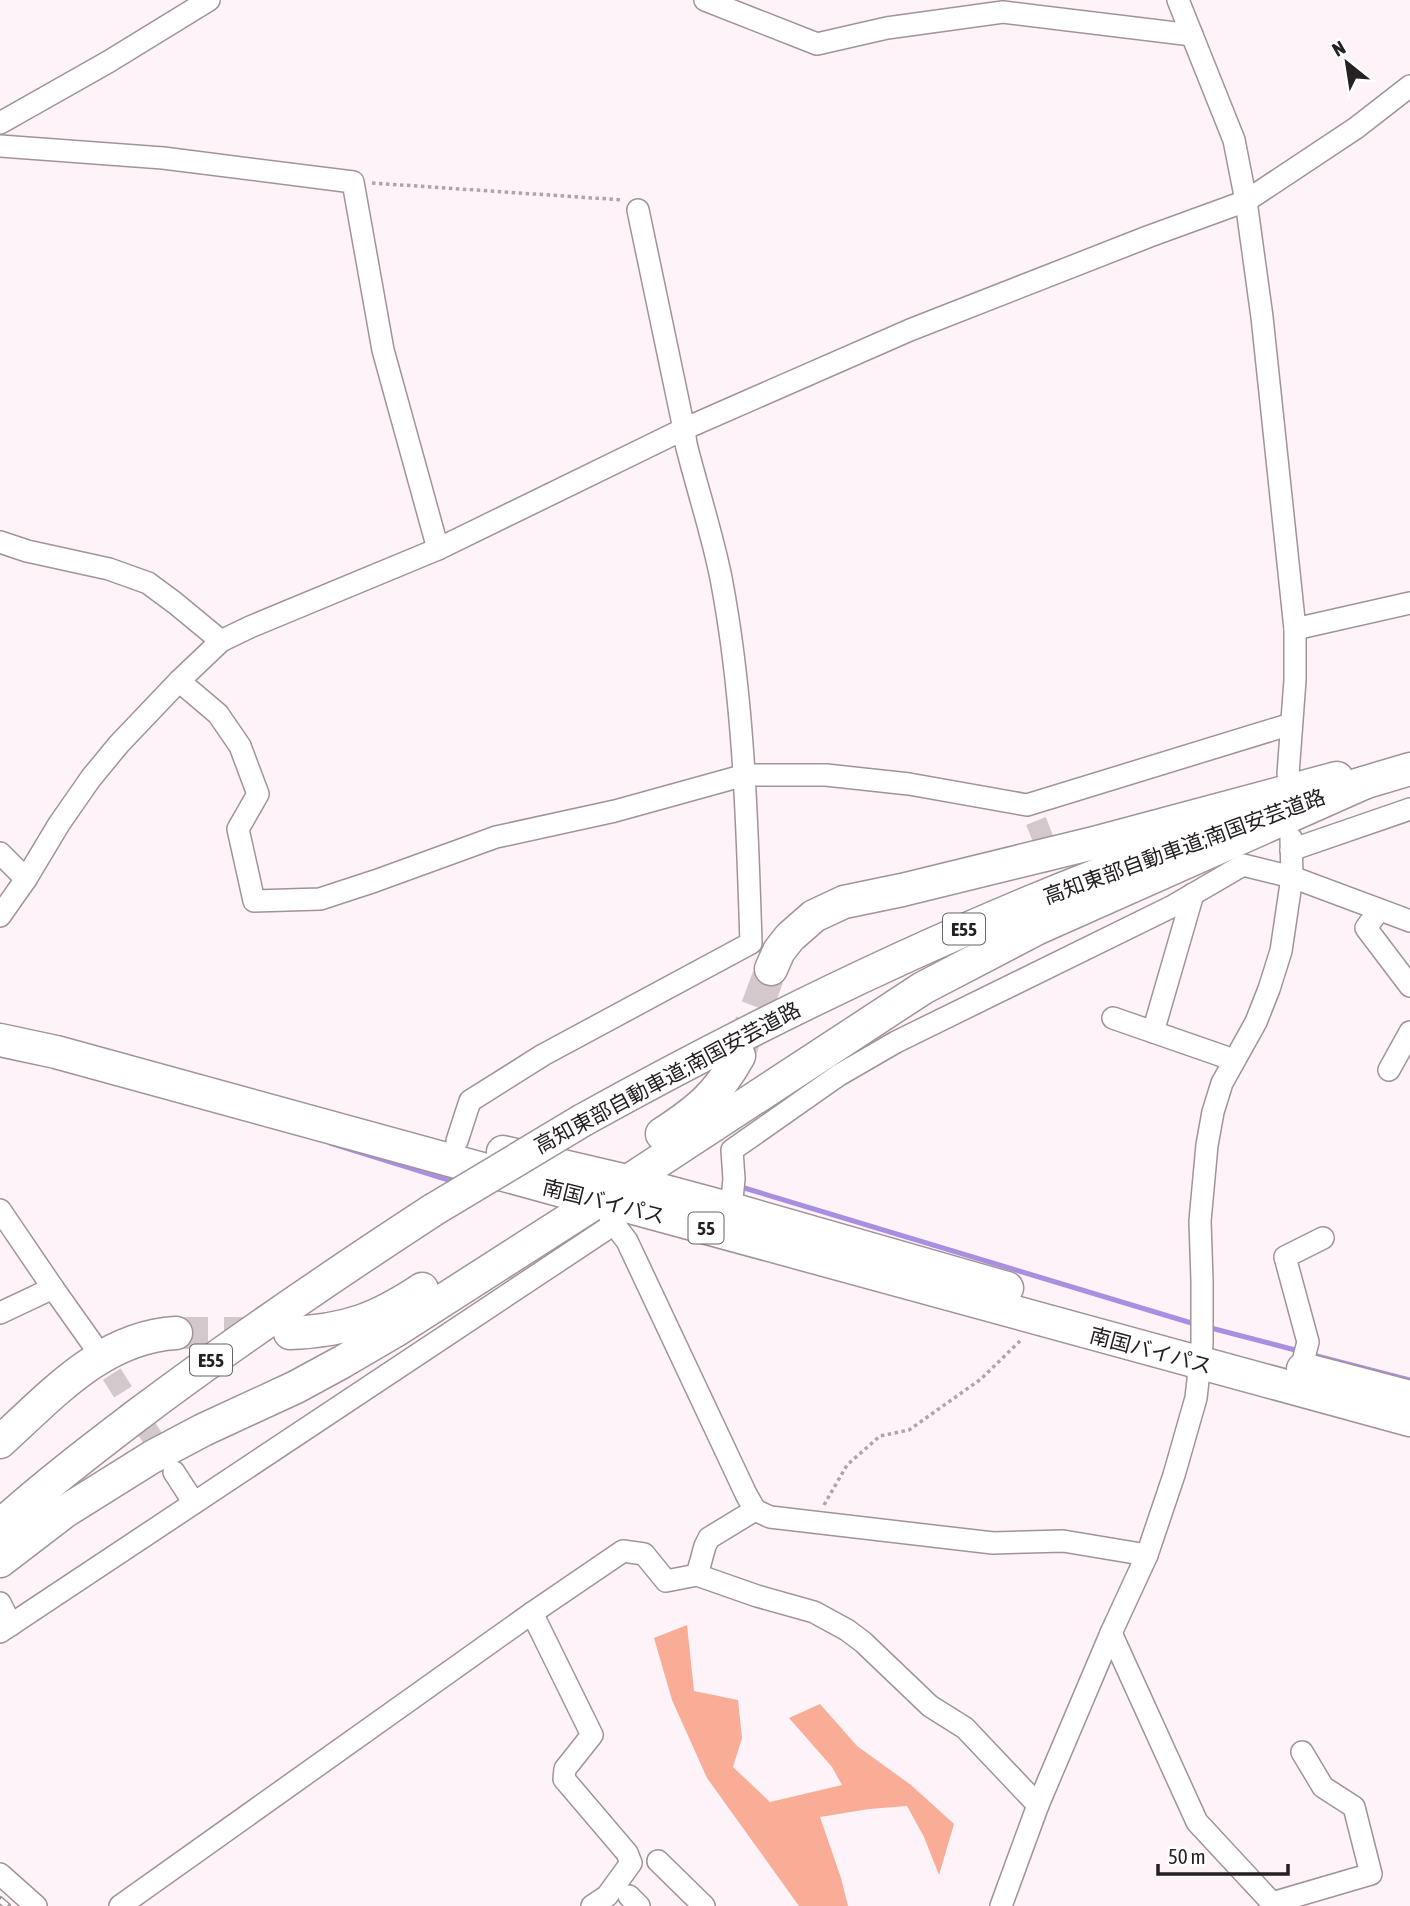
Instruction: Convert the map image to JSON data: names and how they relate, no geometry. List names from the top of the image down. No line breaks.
{"streets":{"highway":["高知東部自動車道;南国安芸道路","E55","南国バイパス","55"]},"scale_bar":"50 m","north":"top left"}
